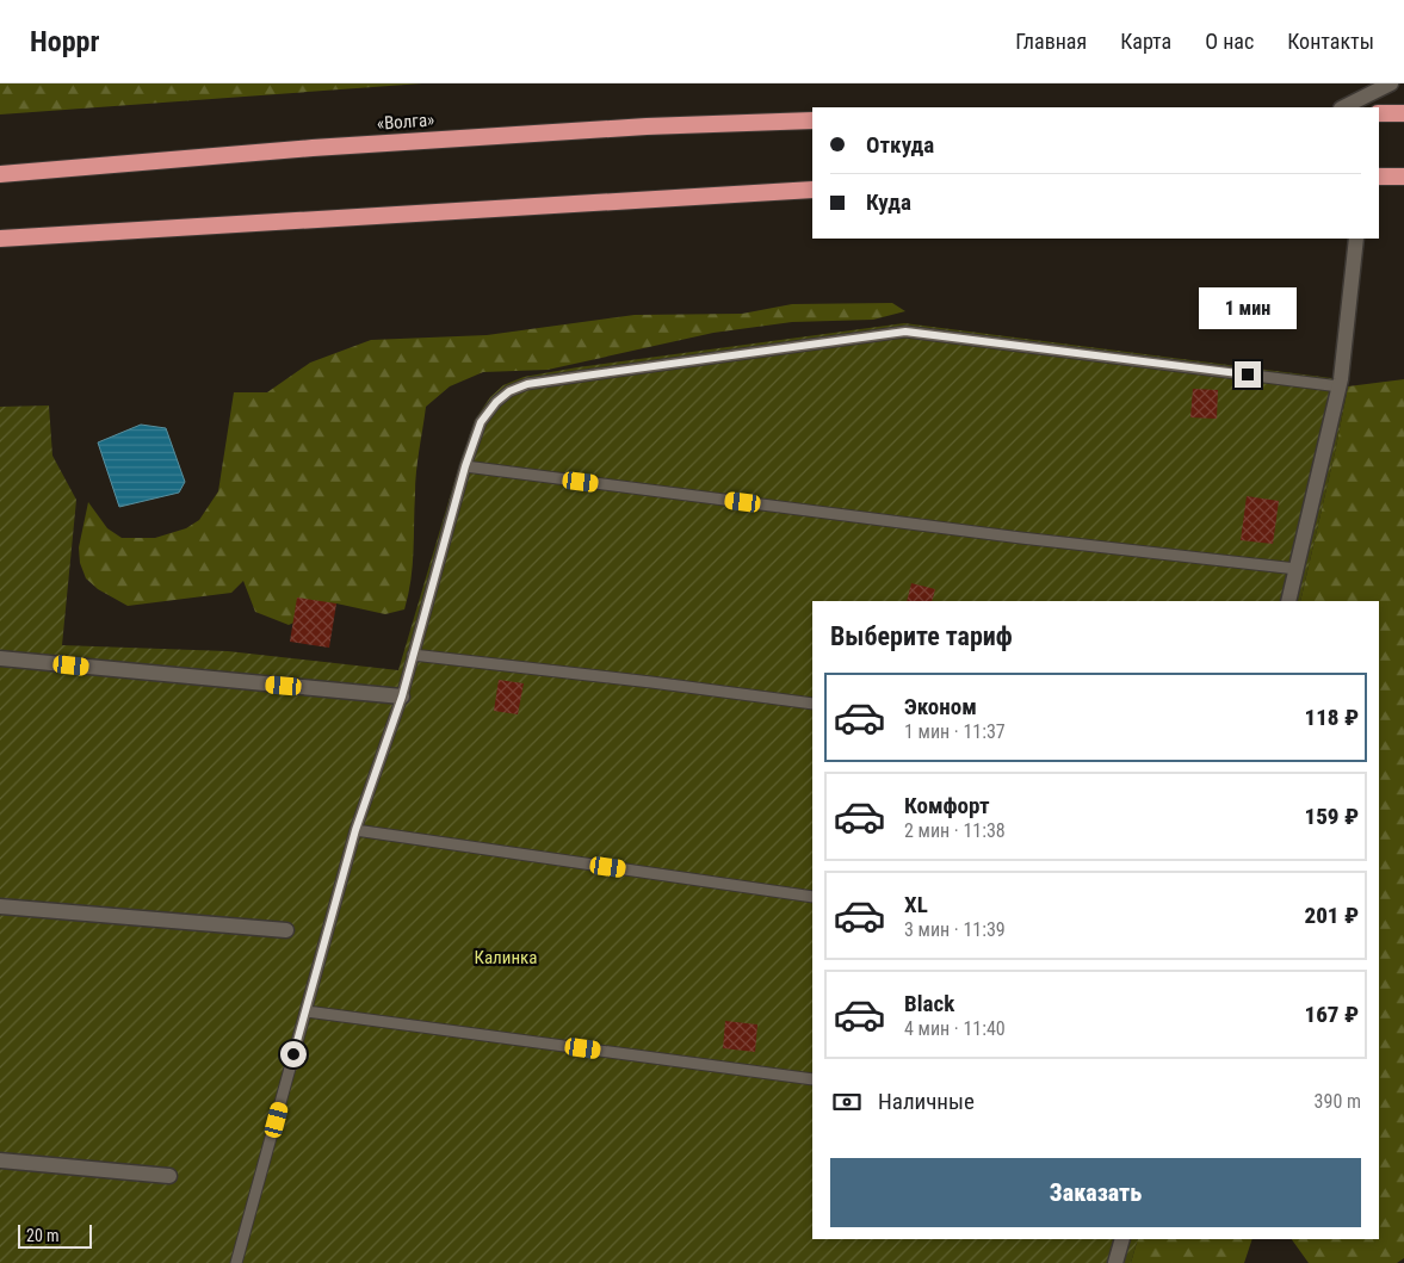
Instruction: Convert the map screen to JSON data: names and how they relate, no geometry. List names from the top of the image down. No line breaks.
{"streets":{"highway":["«Волга»"]},"parks":["Калинка"],"scale_bar":"20 m","page":{"header":"Hoppr","nav":["Главная","Карта","О нас","Контакты"],"banner":["Откуда","Куда"],"bubble":"1 мин","heading":"Выберите тариф","list":[{"name":"Эконом","note":"1 мин · 11:37","value":"118 ₽"},{"name":"Комфорт","note":"2 мин · 11:38","value":"159 ₽"},{"name":"XL","note":"3 мин · 11:39","value":"201 ₽"},{"name":"Black","note":"4 мин · 11:40","value":"167 ₽"}],"pay":["Наличные","390 m"],"buttons":"Заказать","scale":"20 m"}}
